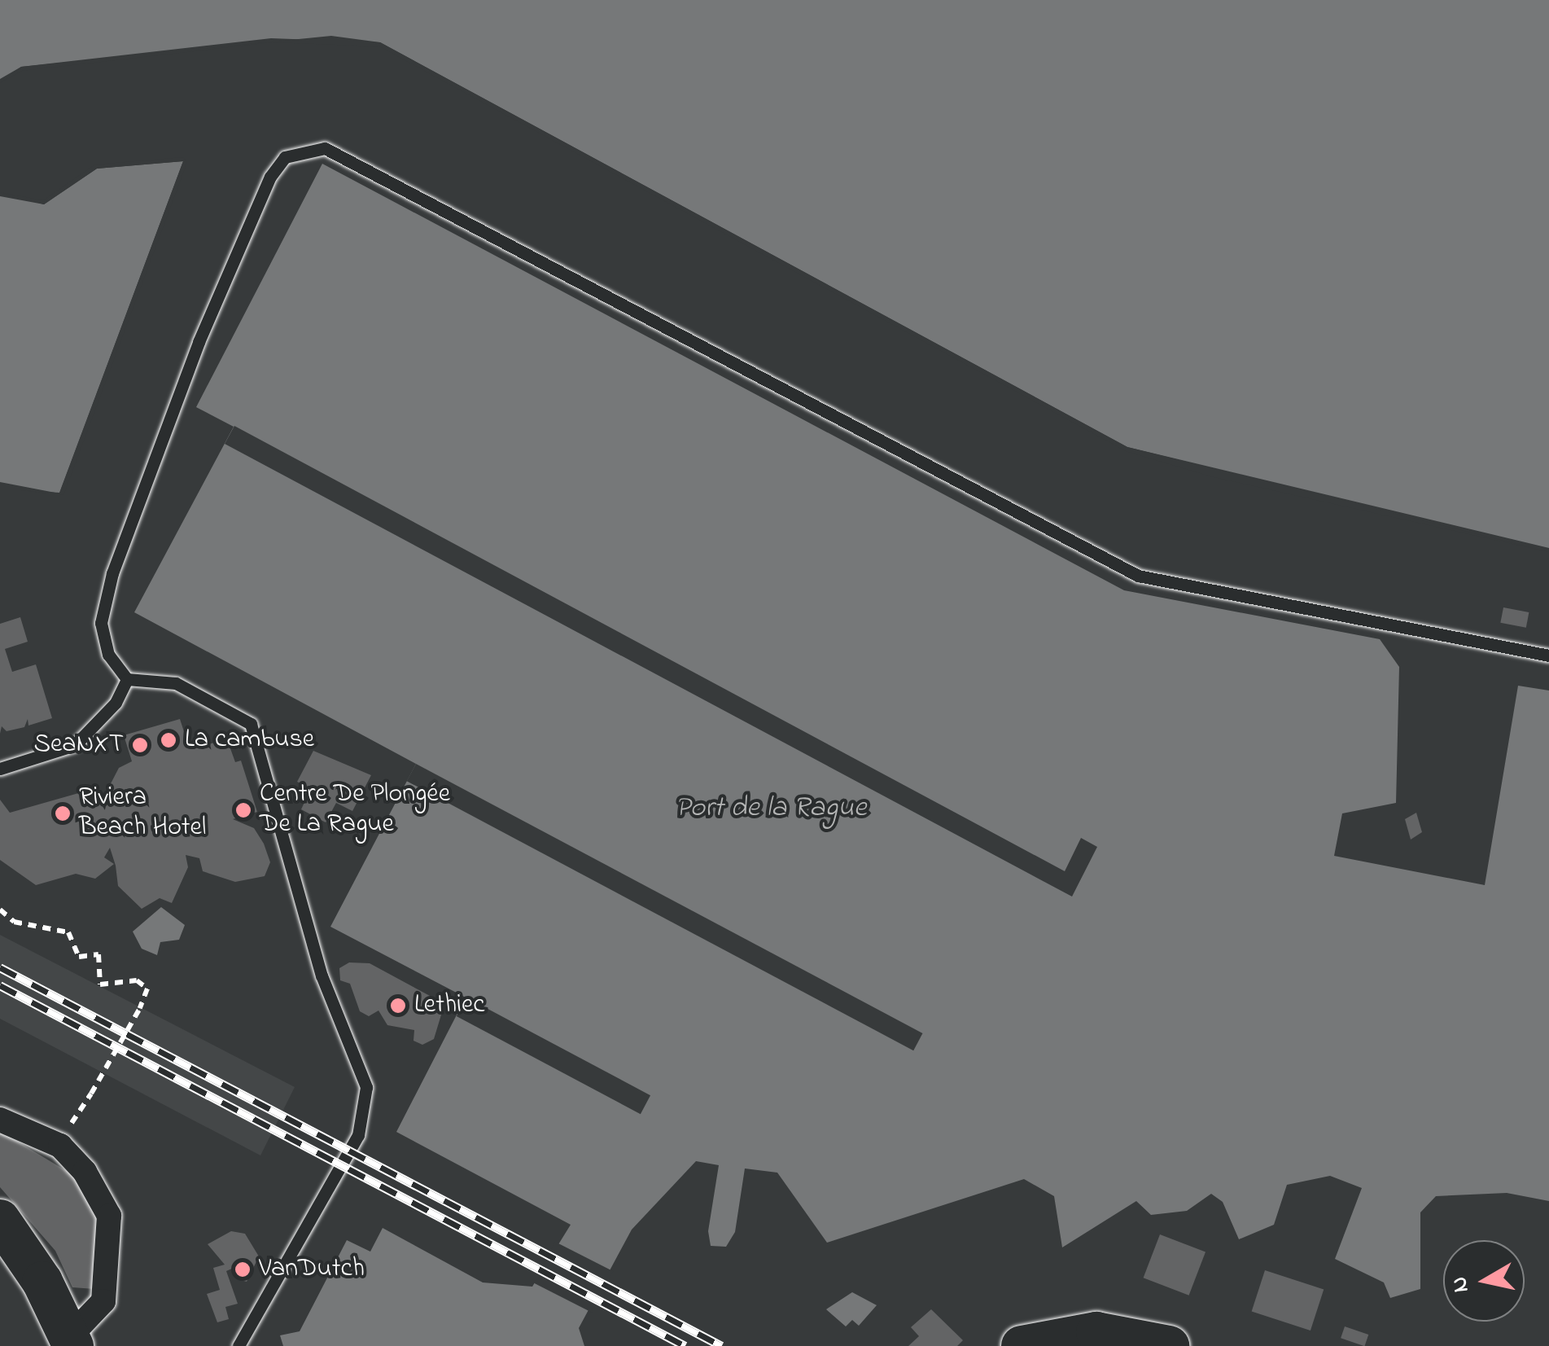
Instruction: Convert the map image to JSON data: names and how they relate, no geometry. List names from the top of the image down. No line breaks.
{"water":["Port de la Rague"],"places":["La cambuse","SeaNXT","Centre De Plongée De La Rague","Riviera Beach Hotel","Lethiec","VanDutch"],"north":"left"}
